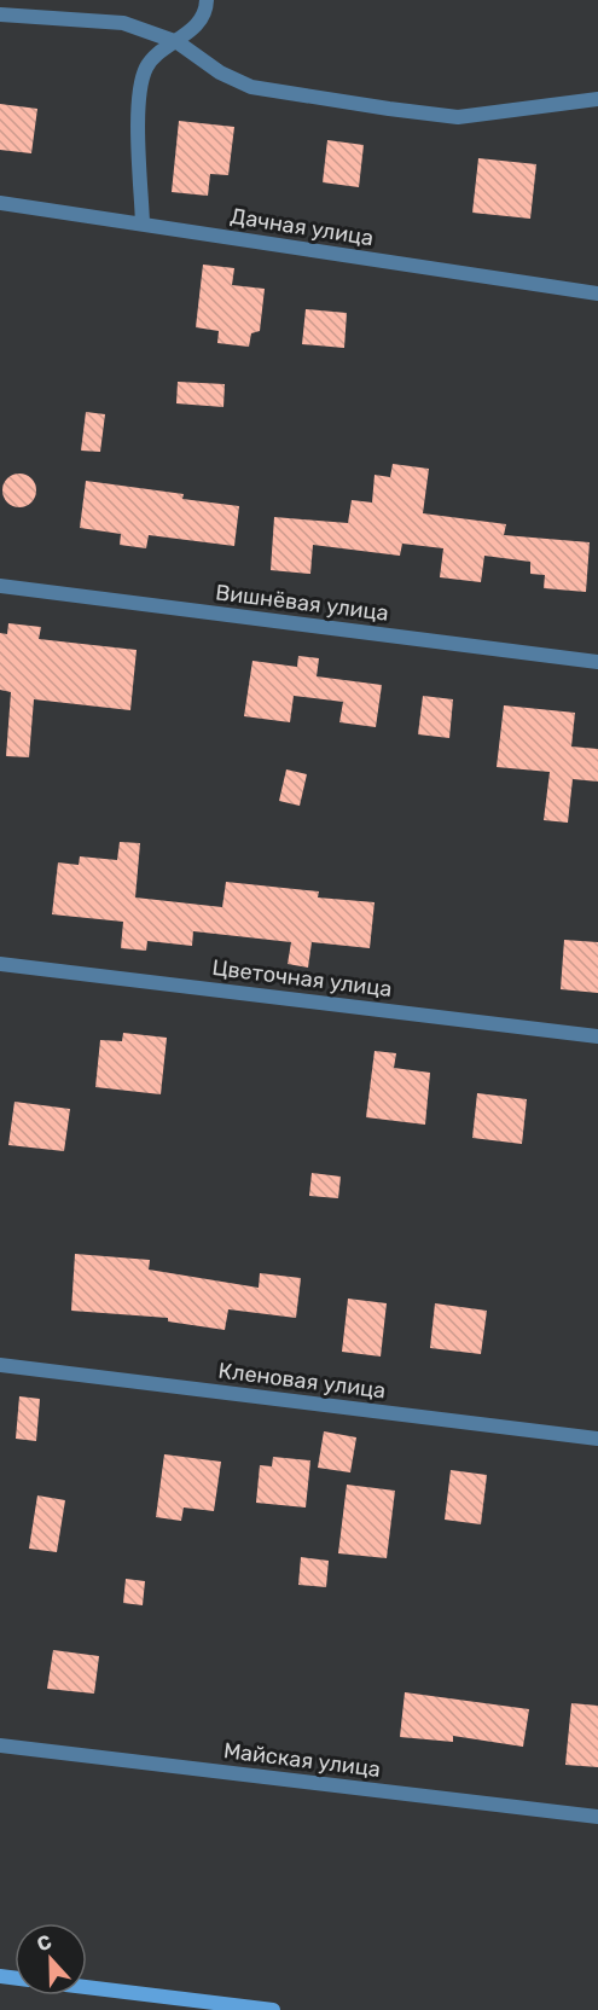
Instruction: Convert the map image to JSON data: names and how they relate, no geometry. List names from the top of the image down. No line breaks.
{"streets":{"street":["Дачная улица","Вишнёвая улица","Цветочная улица","Кленовая улица","Майская улица"]},"north":"top"}
